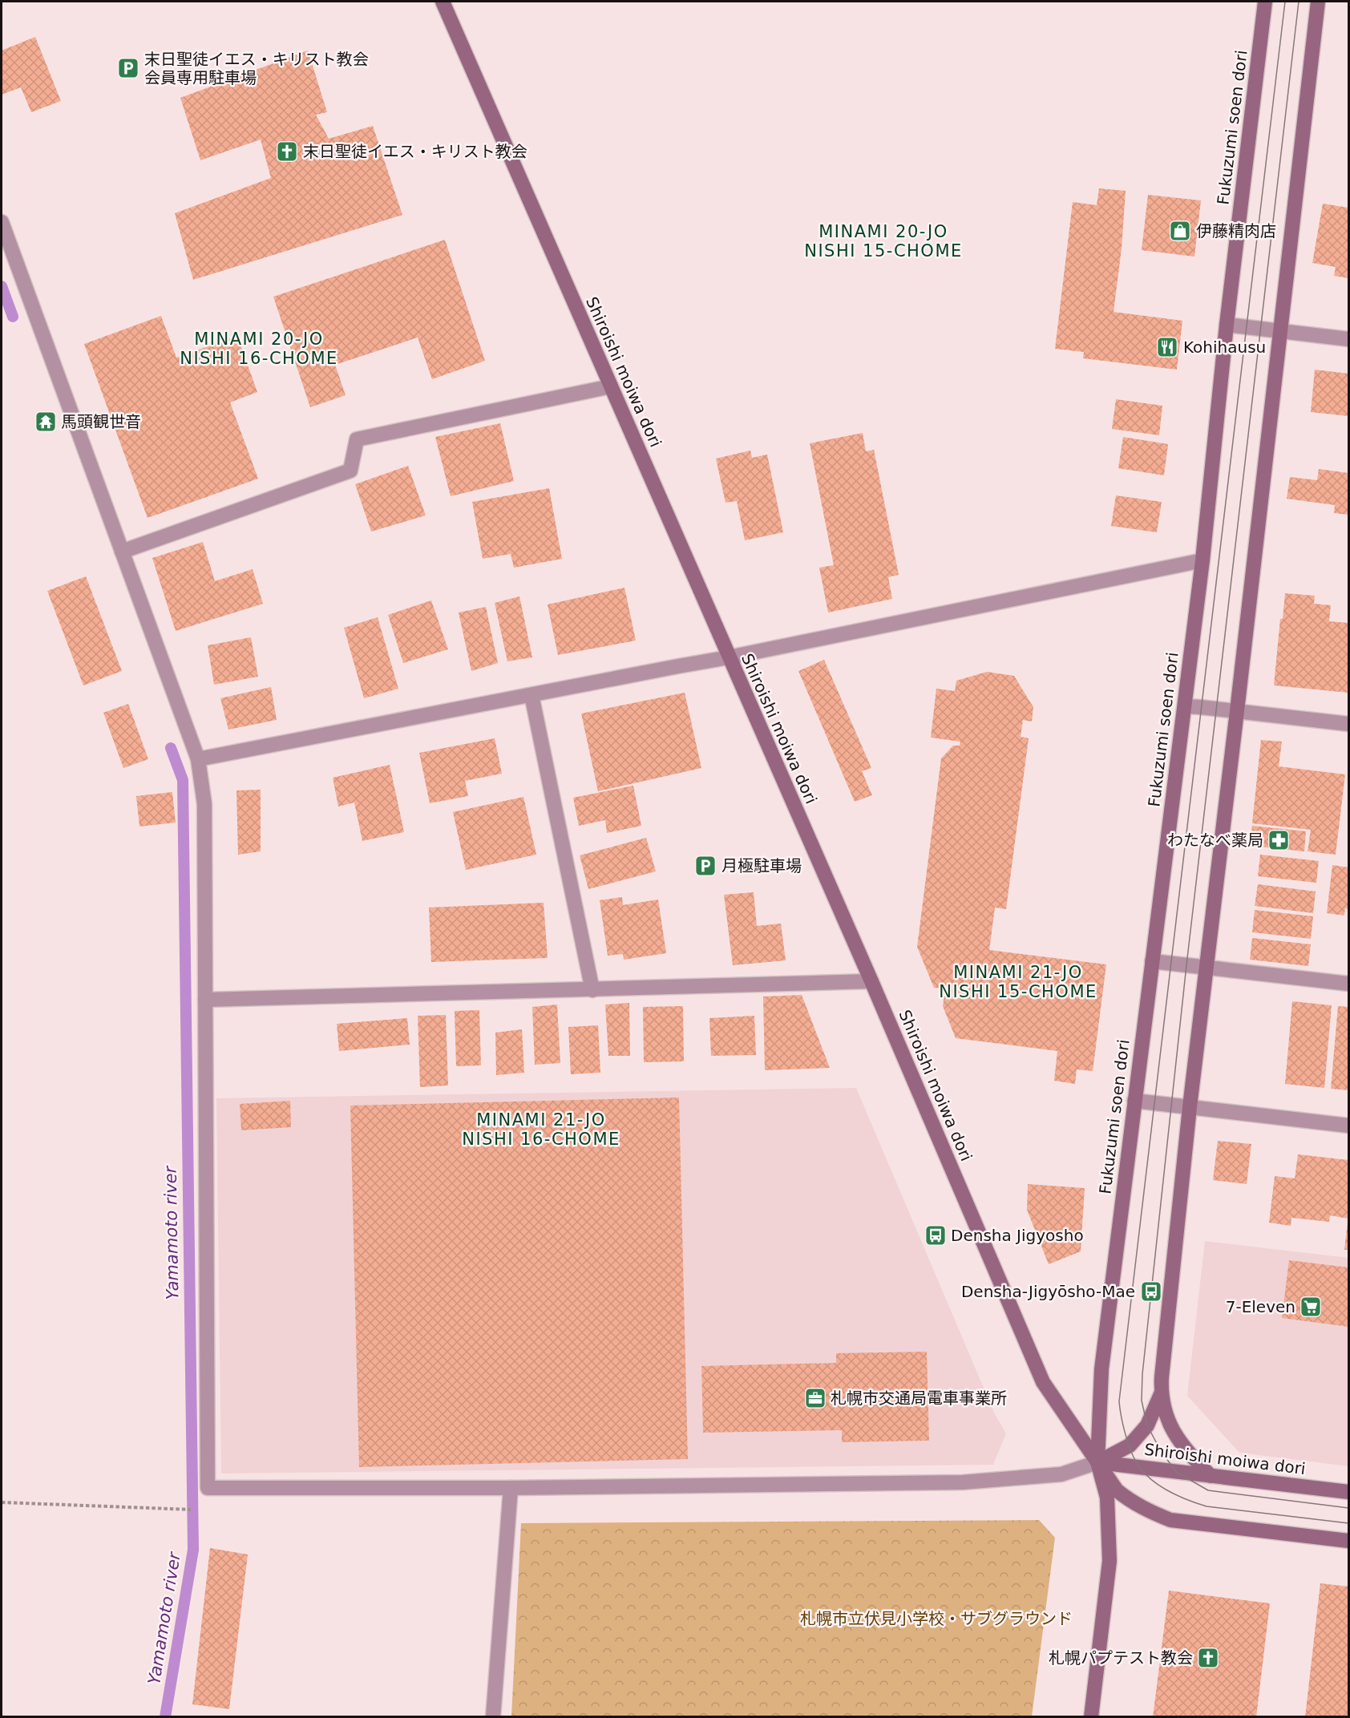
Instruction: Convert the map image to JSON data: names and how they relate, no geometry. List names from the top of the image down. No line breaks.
{"streets":{"street":["Fukuzumi soen dori","Shiroishi moiwa dori"]},"crossings":[["Fukuzumi soen dori","Shiroishi moiwa dori"]],"districts":["MINAMI 20-JO NISHI 15-CHOME","MINAMI 20-JO NISHI 16-CHOME","MINAMI 21-JO NISHI 15-CHOME","MINAMI 21-JO NISHI 16-CHOME"],"water":["Yamamoto river"],"parks":["札幌市立伏見小学校・サブグラウンド"],"places":{"parking":["末日聖徒イエス・キリスト教会 会員専用駐車場","月極駐車場"],"church":["末日聖徒イエス・キリスト教会","札幌パプテスト教会"],"shop":["伊藤精肉店"],"restaurant":["Kohihausu"],"temple":["馬頭観世音"],"pharmacy":["わたなべ薬局"],"bus stop":["Densha Jigyosho","Densha-Jigyōsho-Mae"],"supermarket":["7-Eleven"],"office":["札幌市交通局電車事業所"]}}
